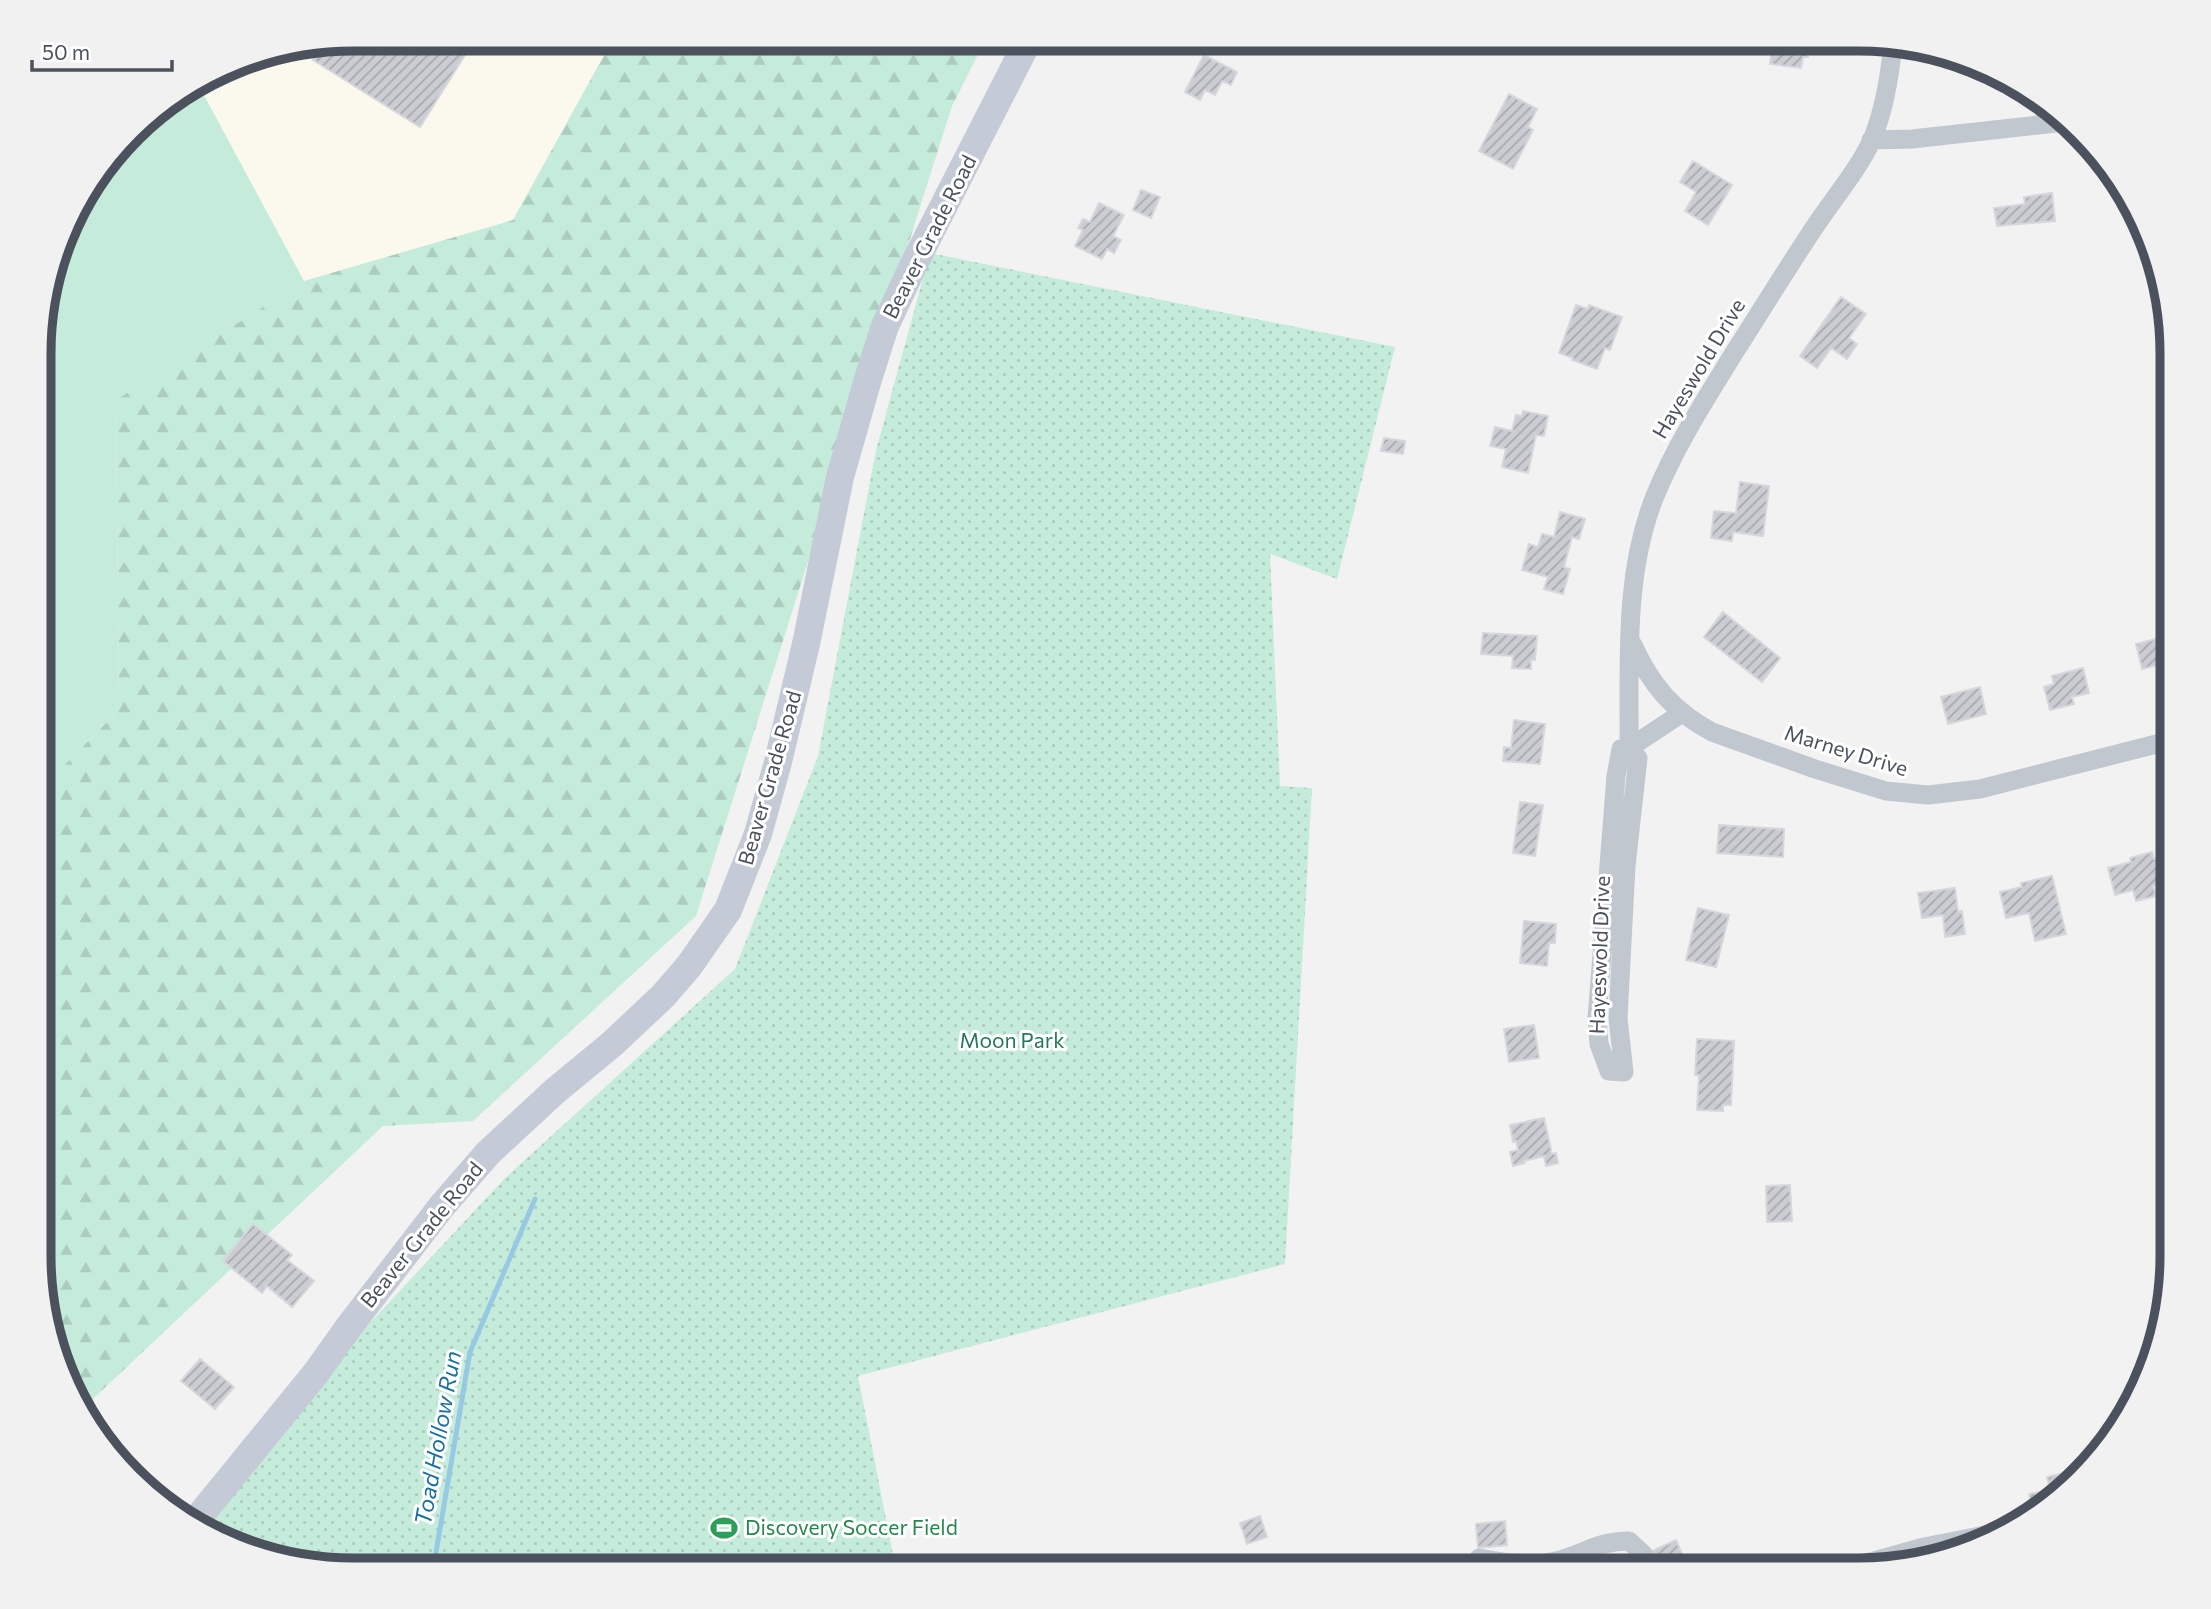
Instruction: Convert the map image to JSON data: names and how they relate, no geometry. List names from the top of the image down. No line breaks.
{"streets":{"main road":["Beaver Grade Road"],"street":["Hayeswold Drive","Marney Drive"]},"crossings":[["Hayeswold Drive","Marney Drive"]],"water":["Toad Hollow Run"],"parks":["Moon Park"],"places":{"sports":["Discovery Soccer Field"]},"scale_bar":"50 m"}
